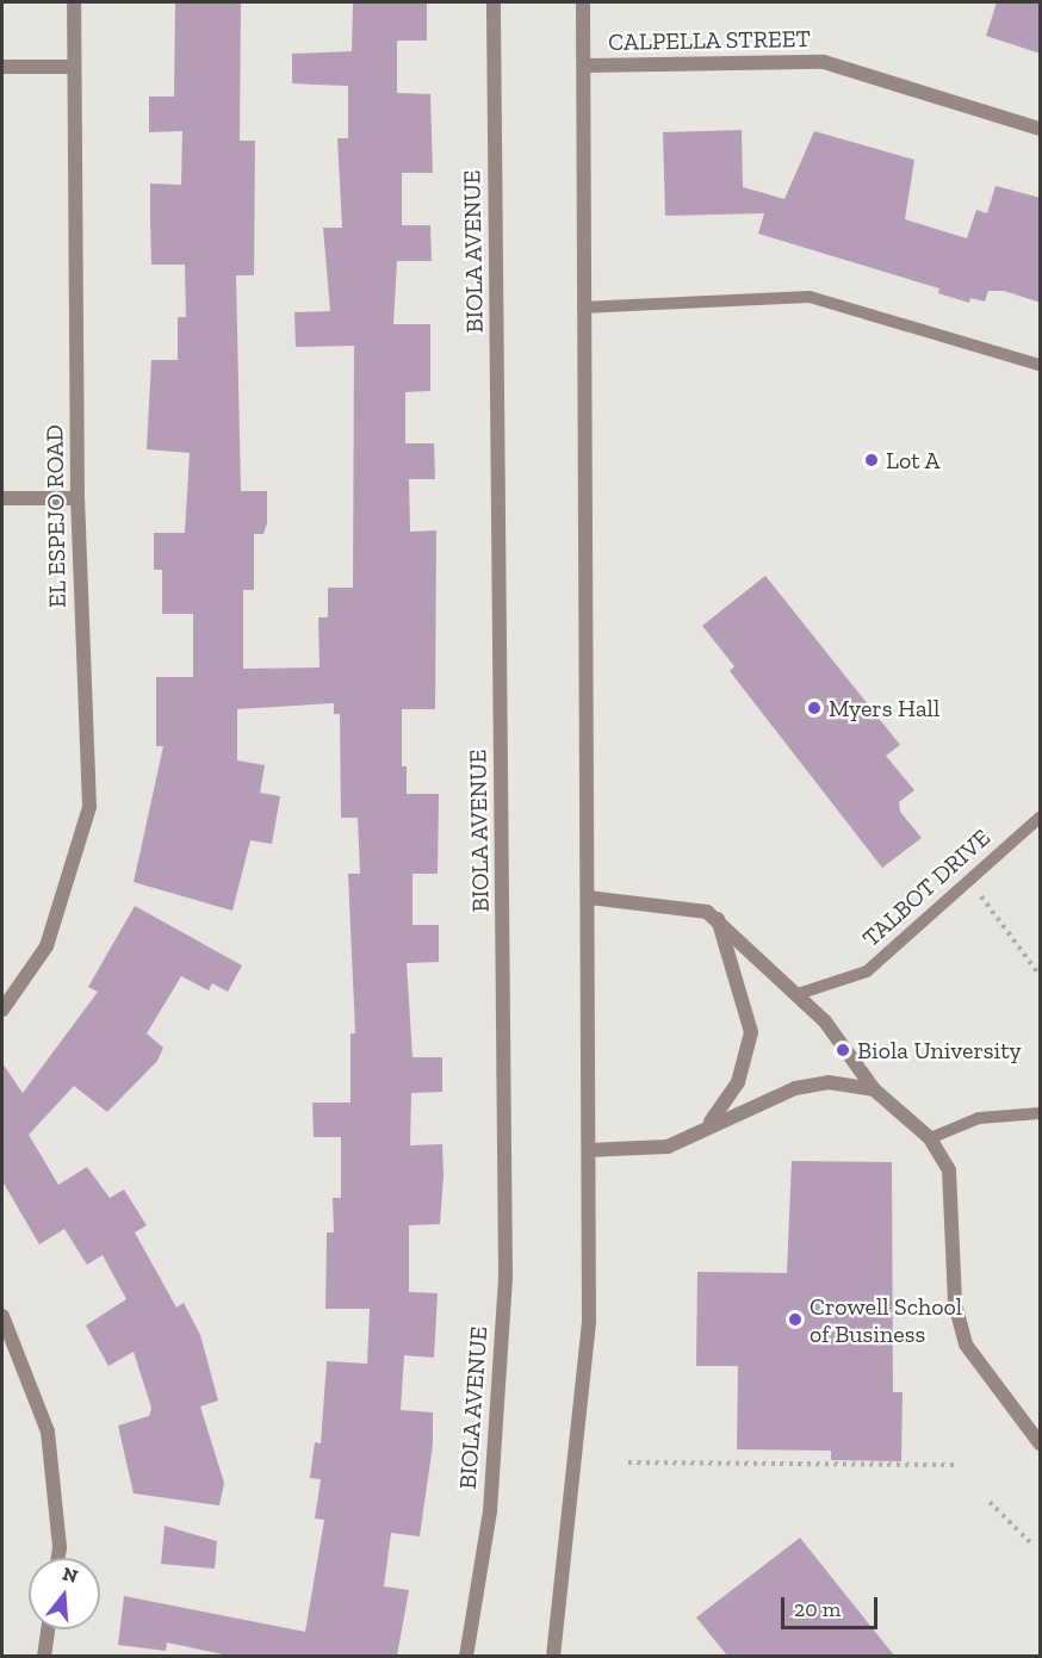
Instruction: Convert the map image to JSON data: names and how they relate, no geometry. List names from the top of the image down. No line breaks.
{"streets":{"street":["CALPELLA STREET","BIOLA AVENUE","EL ESPEJO ROAD"],"lane":["TALBOT DRIVE"]},"places":["Lot A","Myers Hall","Biola University","Crowell School of Business"],"scale_bar":"20 m","north":"top"}
